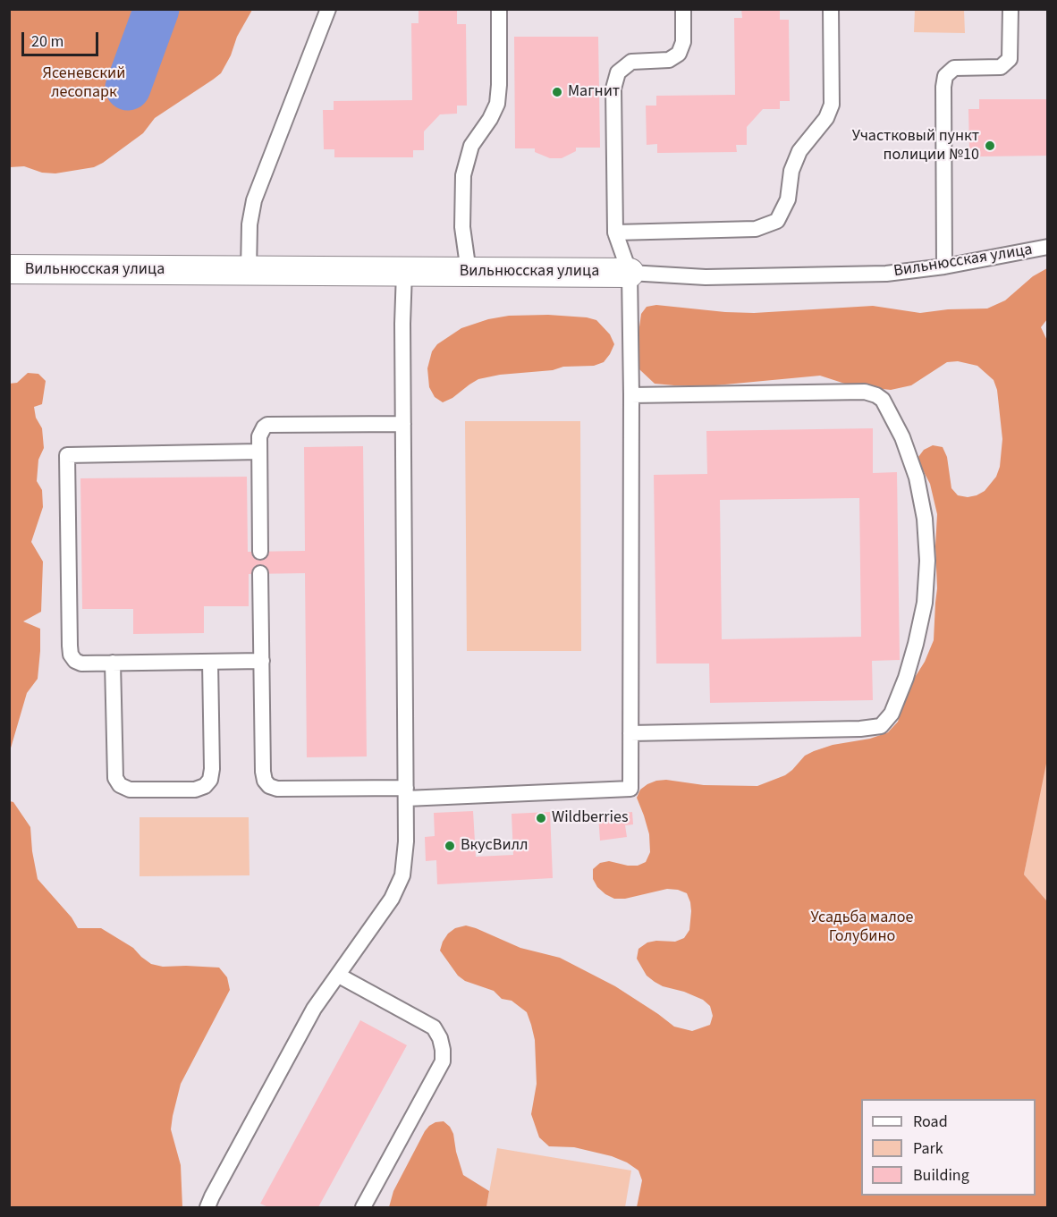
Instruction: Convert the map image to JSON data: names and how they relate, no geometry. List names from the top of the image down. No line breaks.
{"streets":{"street":["Вильнюсская улица"]},"parks":["Ясеневский лесопарк","Усадьба малое Голубино"],"places":["Магнит","Участковый пункт полиции №10","Wildberries","ВкусВилл"],"legend":["Road","Park","Building"],"scale_bar":"20 m"}
